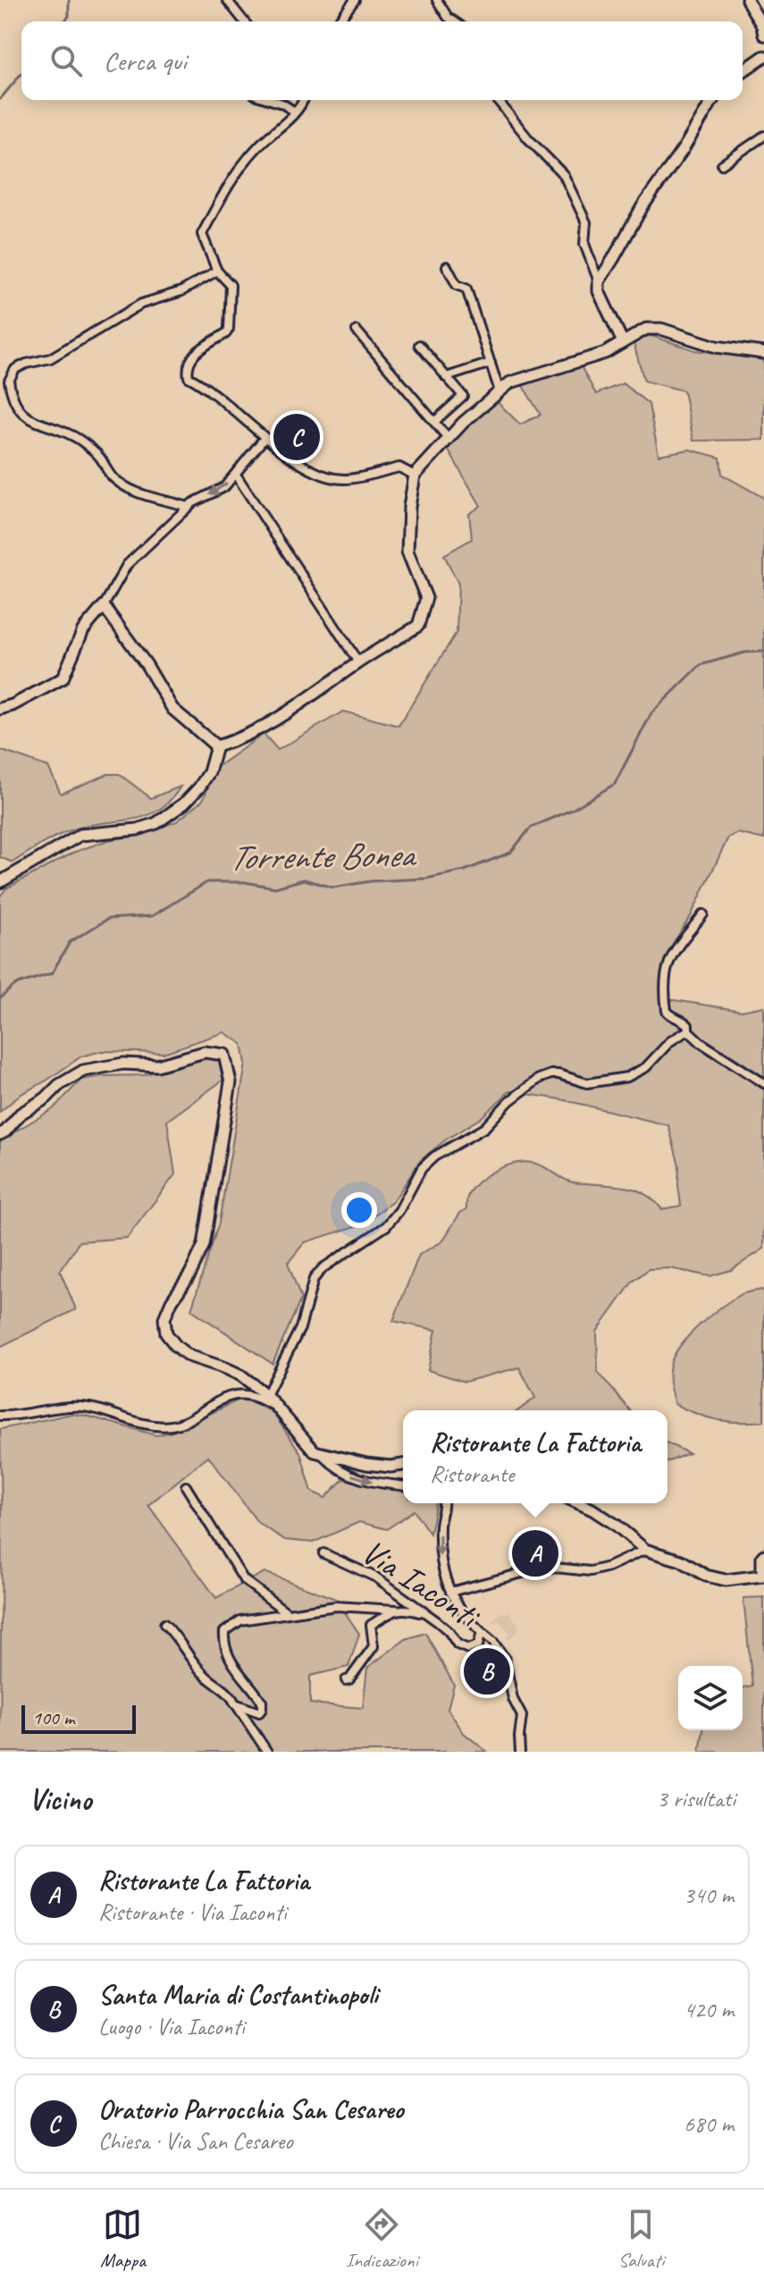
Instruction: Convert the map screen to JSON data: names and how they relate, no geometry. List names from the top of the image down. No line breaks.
{"streets":{"street":["Via Iaconti"]},"water":["Torrente Bonea"],"scale_bar":"100 m","page":{"search":"Cerca qui","pins":["C","A","B"],"popup":["Ristorante La Fattoria","Ristorante"],"scale":"100 m","heading":["Vicino","3 risultati"],"list":[{"mark":"A","name":"Ristorante La Fattoria","note":"Ristorante · Via Iaconti","value":"340 m"},{"mark":"B","name":"Santa Maria di Costantinopoli","note":"Luogo · Via Iaconti","value":"420 m"},{"mark":"C","name":"Oratorio Parrocchia San Cesareo","note":"Chiesa · Via San Cesareo","value":"680 m"}],"nav":["Mappa","Indicazioni","Salvati"]}}
